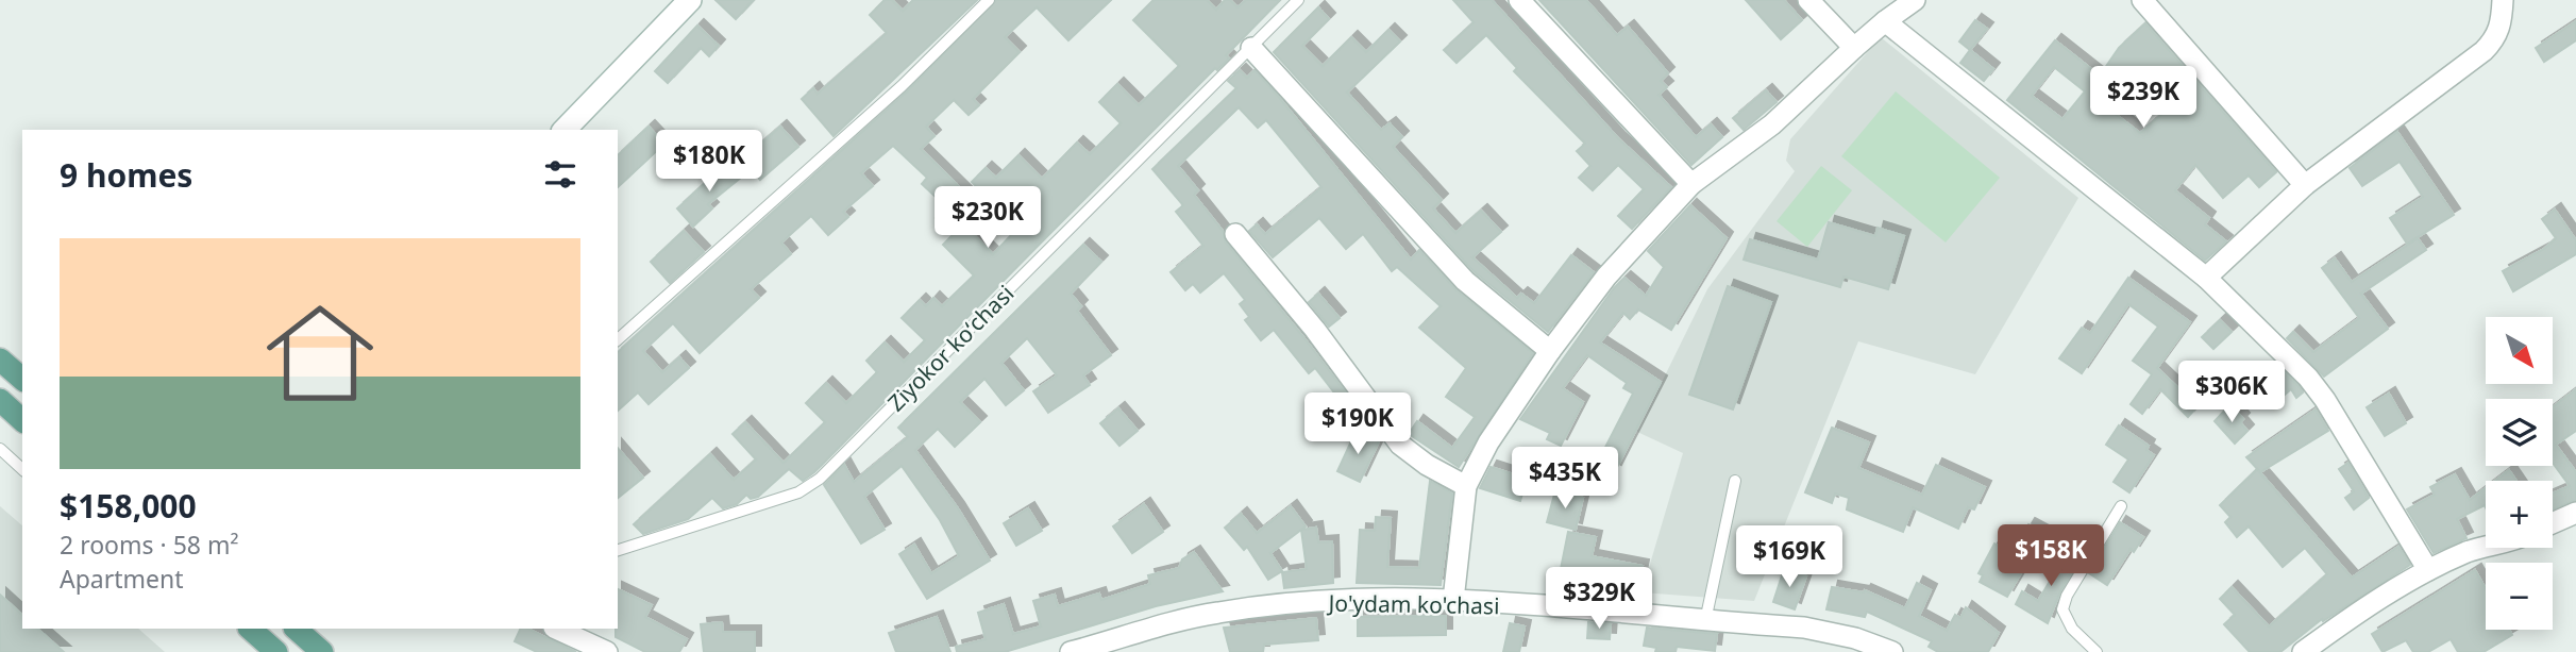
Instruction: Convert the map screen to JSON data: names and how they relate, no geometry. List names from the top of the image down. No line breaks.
{"streets":{"street":["Jo'ydam ko'chasi"],"lane":["Ziyokor koʻchasi"]},"north":"bottom right","page":{"price":["$239K","$180K","$230K","$306K","$190K","$435K","$158K","$169K","$329K"],"heading":"9 homes","list":[{"name":"$158,000","note":"2 rooms · 58 m² · Apartment"}],"map_buttons":["+","−"]}}
